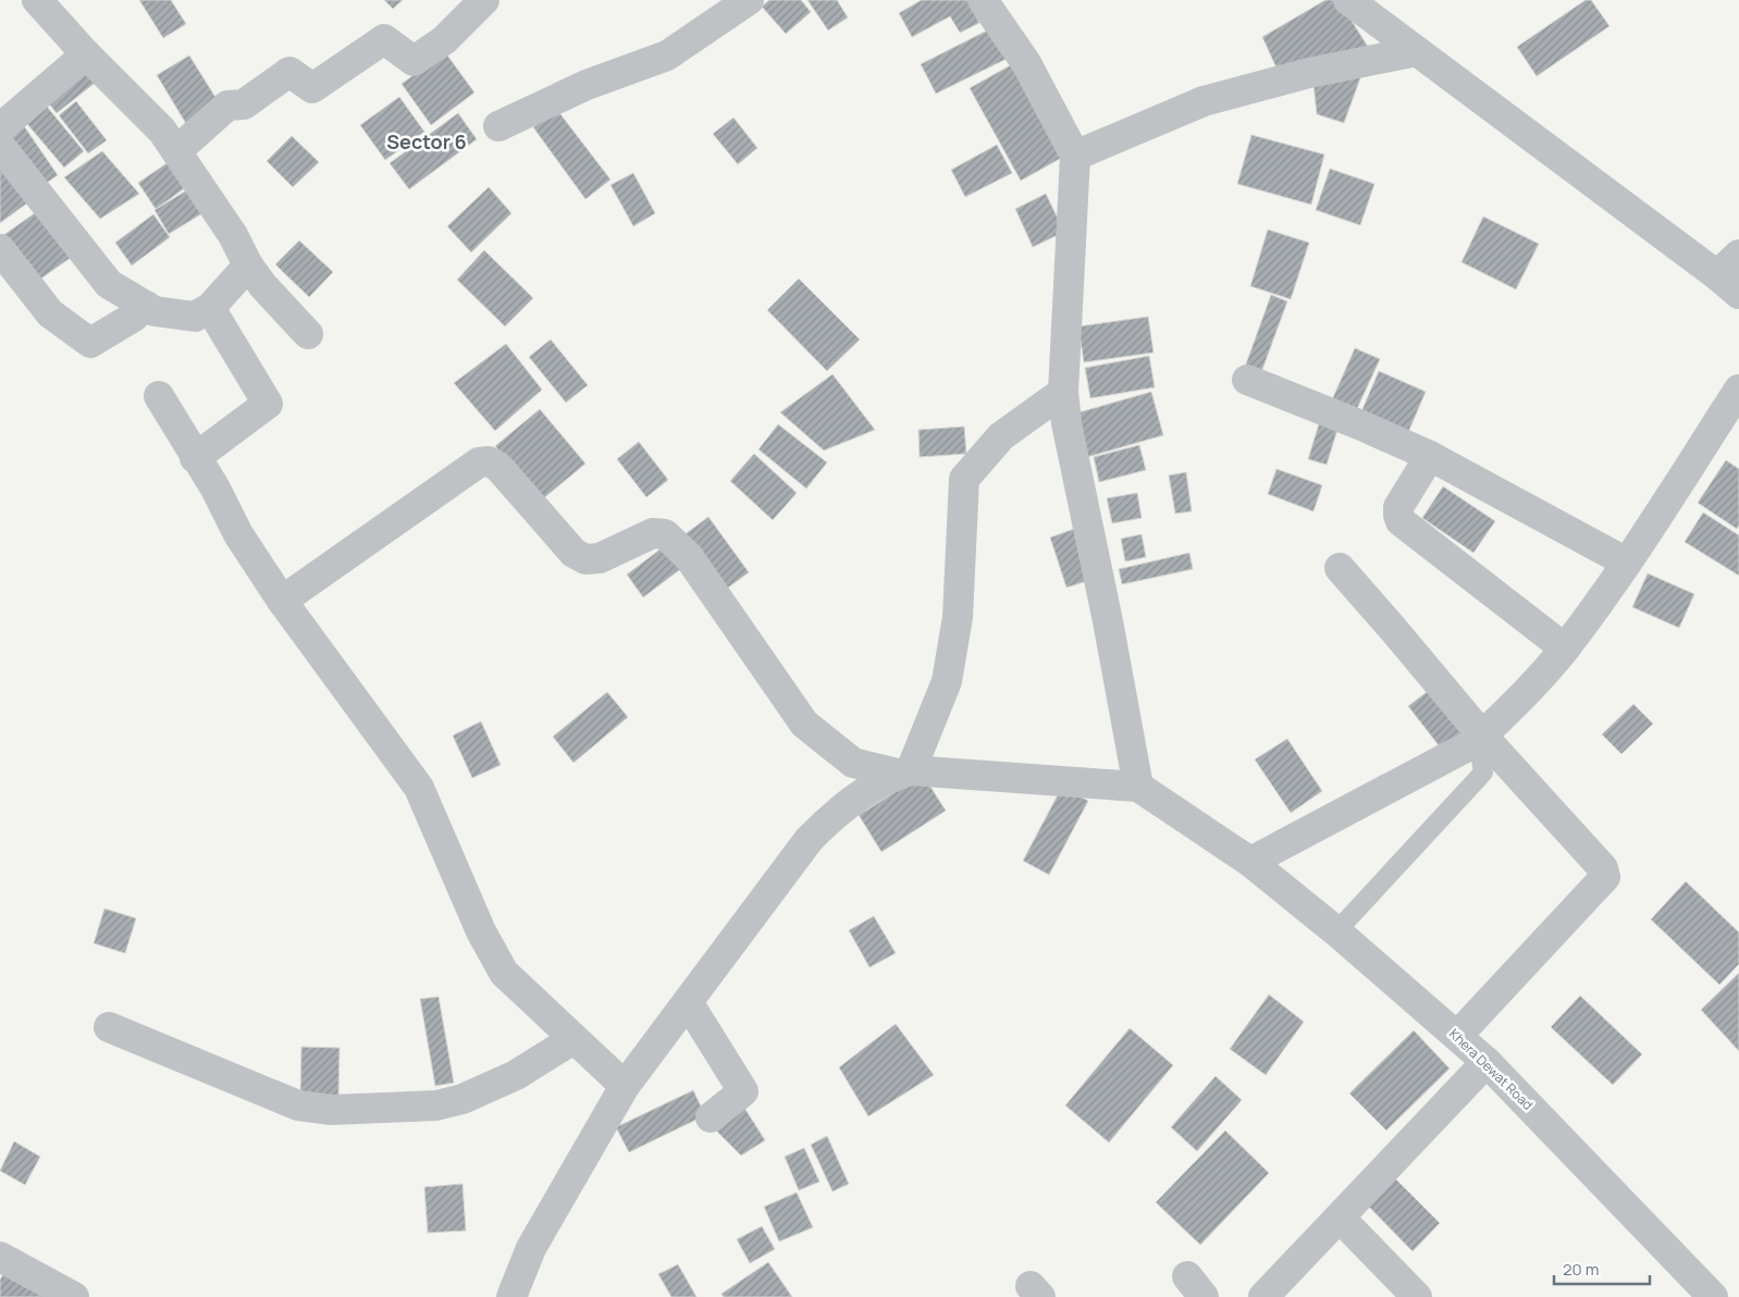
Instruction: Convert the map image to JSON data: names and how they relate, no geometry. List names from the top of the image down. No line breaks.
{"streets":{"street":["Khera Dewat Road"]},"districts":["Sector 6"],"scale_bar":"20 m"}
